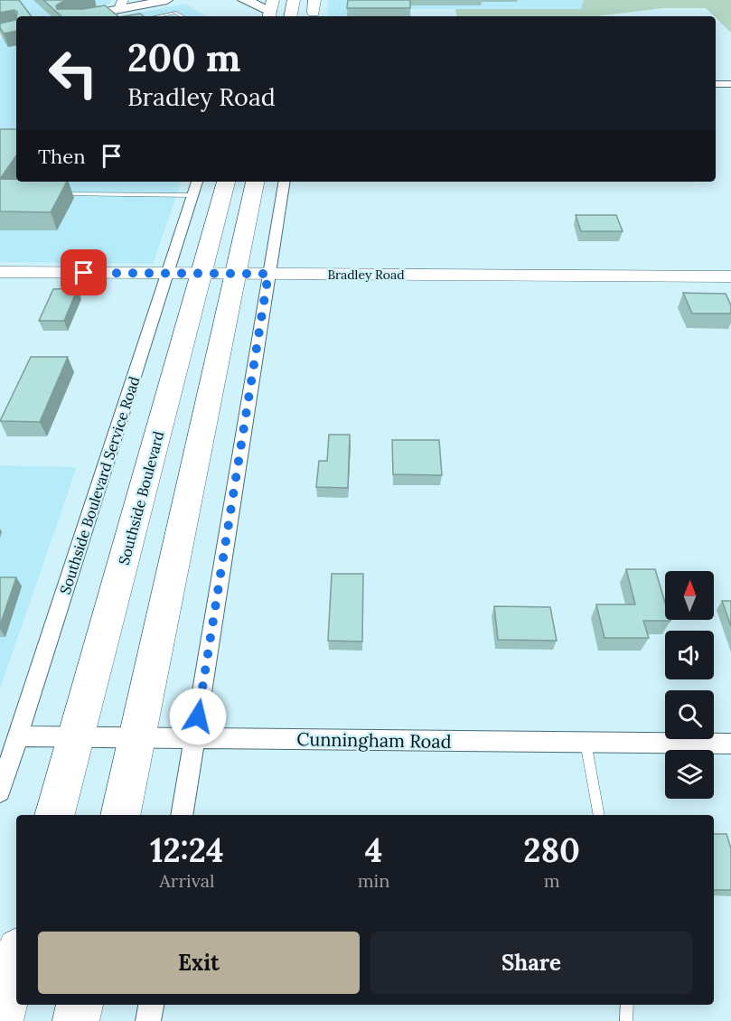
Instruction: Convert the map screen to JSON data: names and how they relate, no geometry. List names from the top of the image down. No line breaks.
{"streets":{"highway":["Southside Boulevard"],"street":["Bradley Road","Southside Boulevard Service Road","Cunningham Road"]},"crossings":[["Bradley Road","Southside Boulevard Service Road"],["Bradley Road","Southside Boulevard"],["Southside Boulevard Service Road","Southside Boulevard"],["Southside Boulevard Service Road","Cunningham Road"],["Southside Boulevard","Cunningham Road"]],"north":"top","page":{"turn":["200 m","Bradley Road"],"then":"Then","eta":["12:24","Arrival","4","min","280","m"],"buttons":["Exit","Share"]}}
